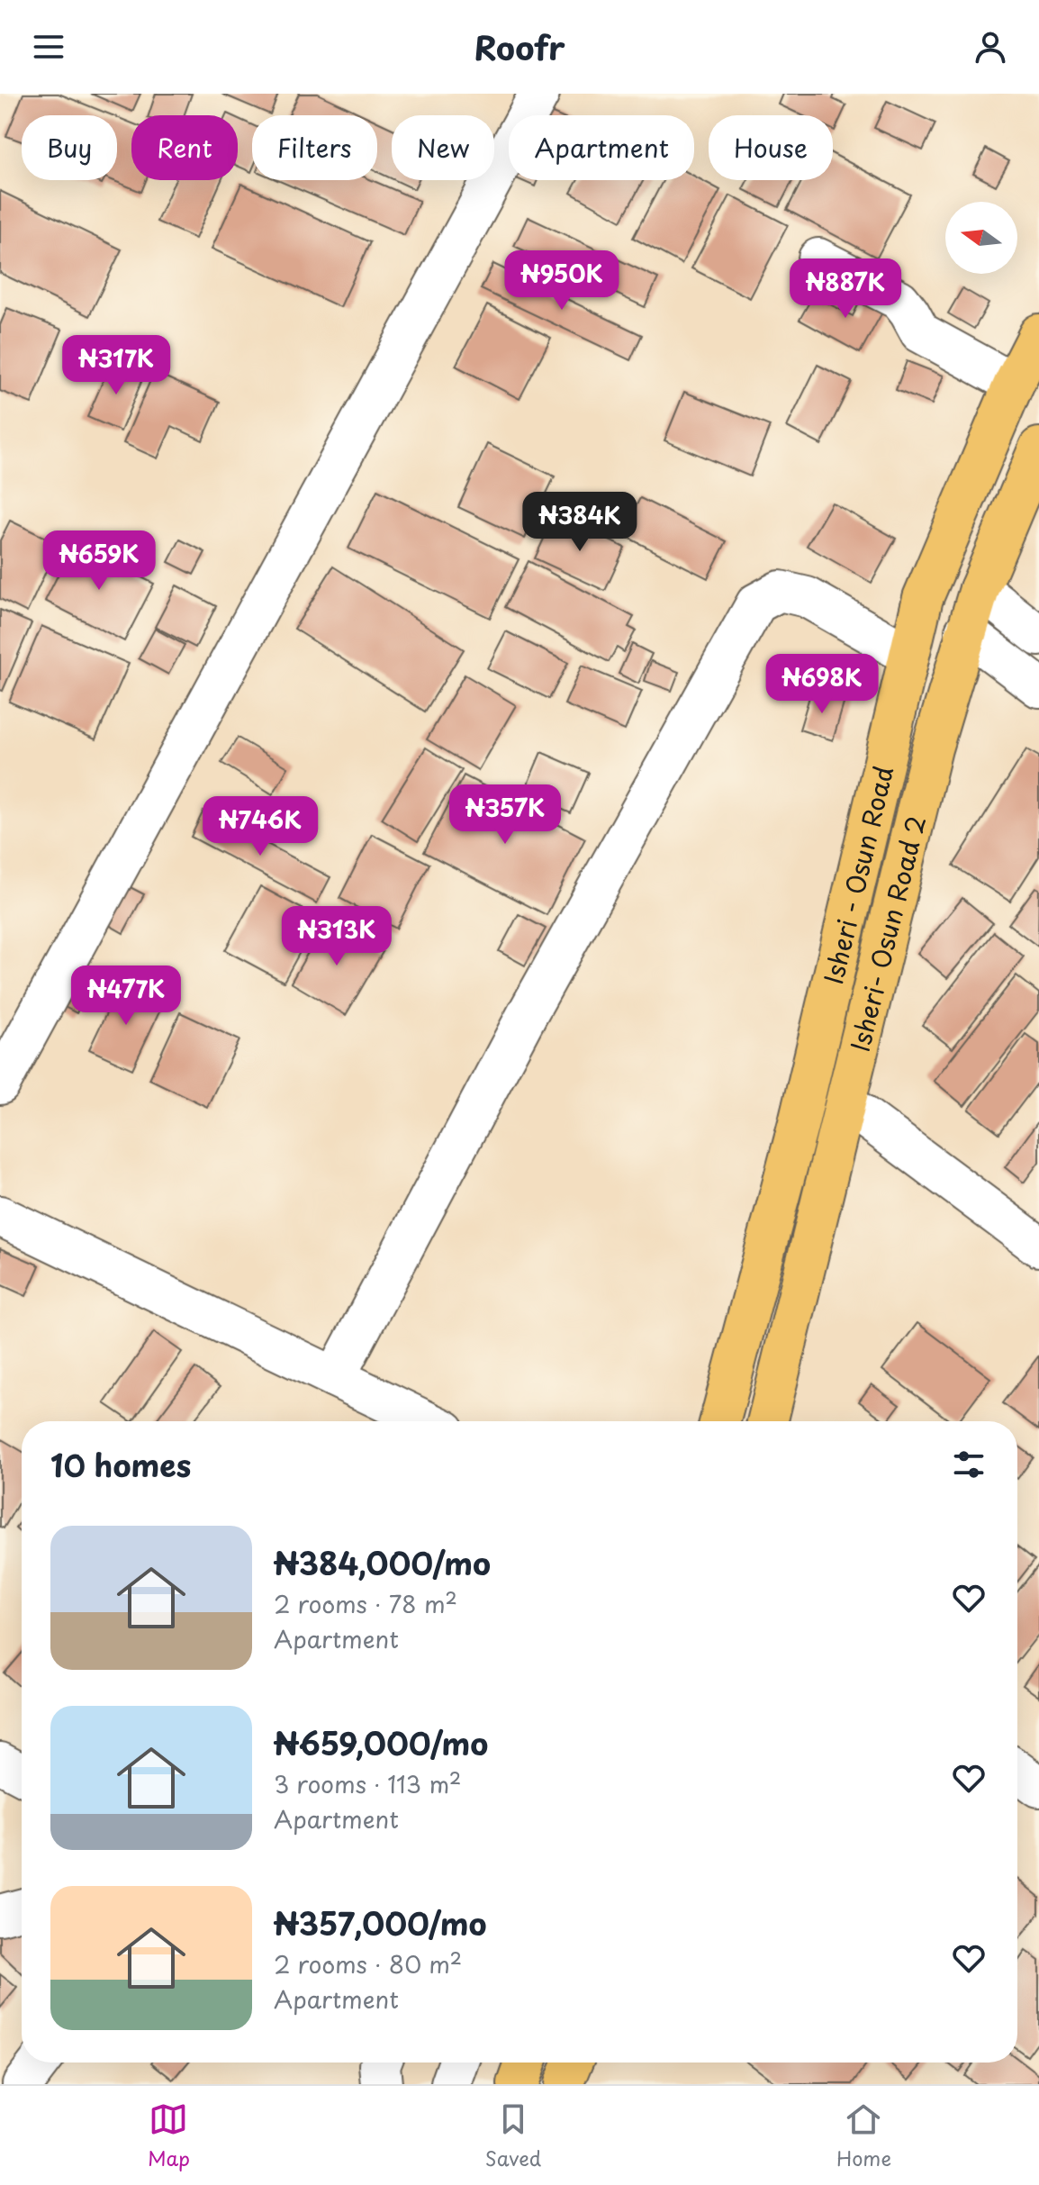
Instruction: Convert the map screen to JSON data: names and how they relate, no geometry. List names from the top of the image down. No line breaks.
{"streets":{"main road":["Isheri - Osun Road","Isheri- Osun Road 2"]},"north":"left","page":{"header":"Roofr","chip":["Buy","Rent","Filters","New","Apartment","House"],"price":["₦950K","₦887K","₦317K","₦384K","₦659K","₦698K","₦357K","₦746K","₦313K","₦477K"],"heading":"10 homes","list":[{"name":"₦384,000/mo","note":"2 rooms · 78 m² · Apartment"},{"name":"₦659,000/mo","note":"3 rooms · 113 m² · Apartment"},{"name":"₦357,000/mo","note":"2 rooms · 80 m² · Apartment"}],"tabs":["Map","Saved","Home"]}}
